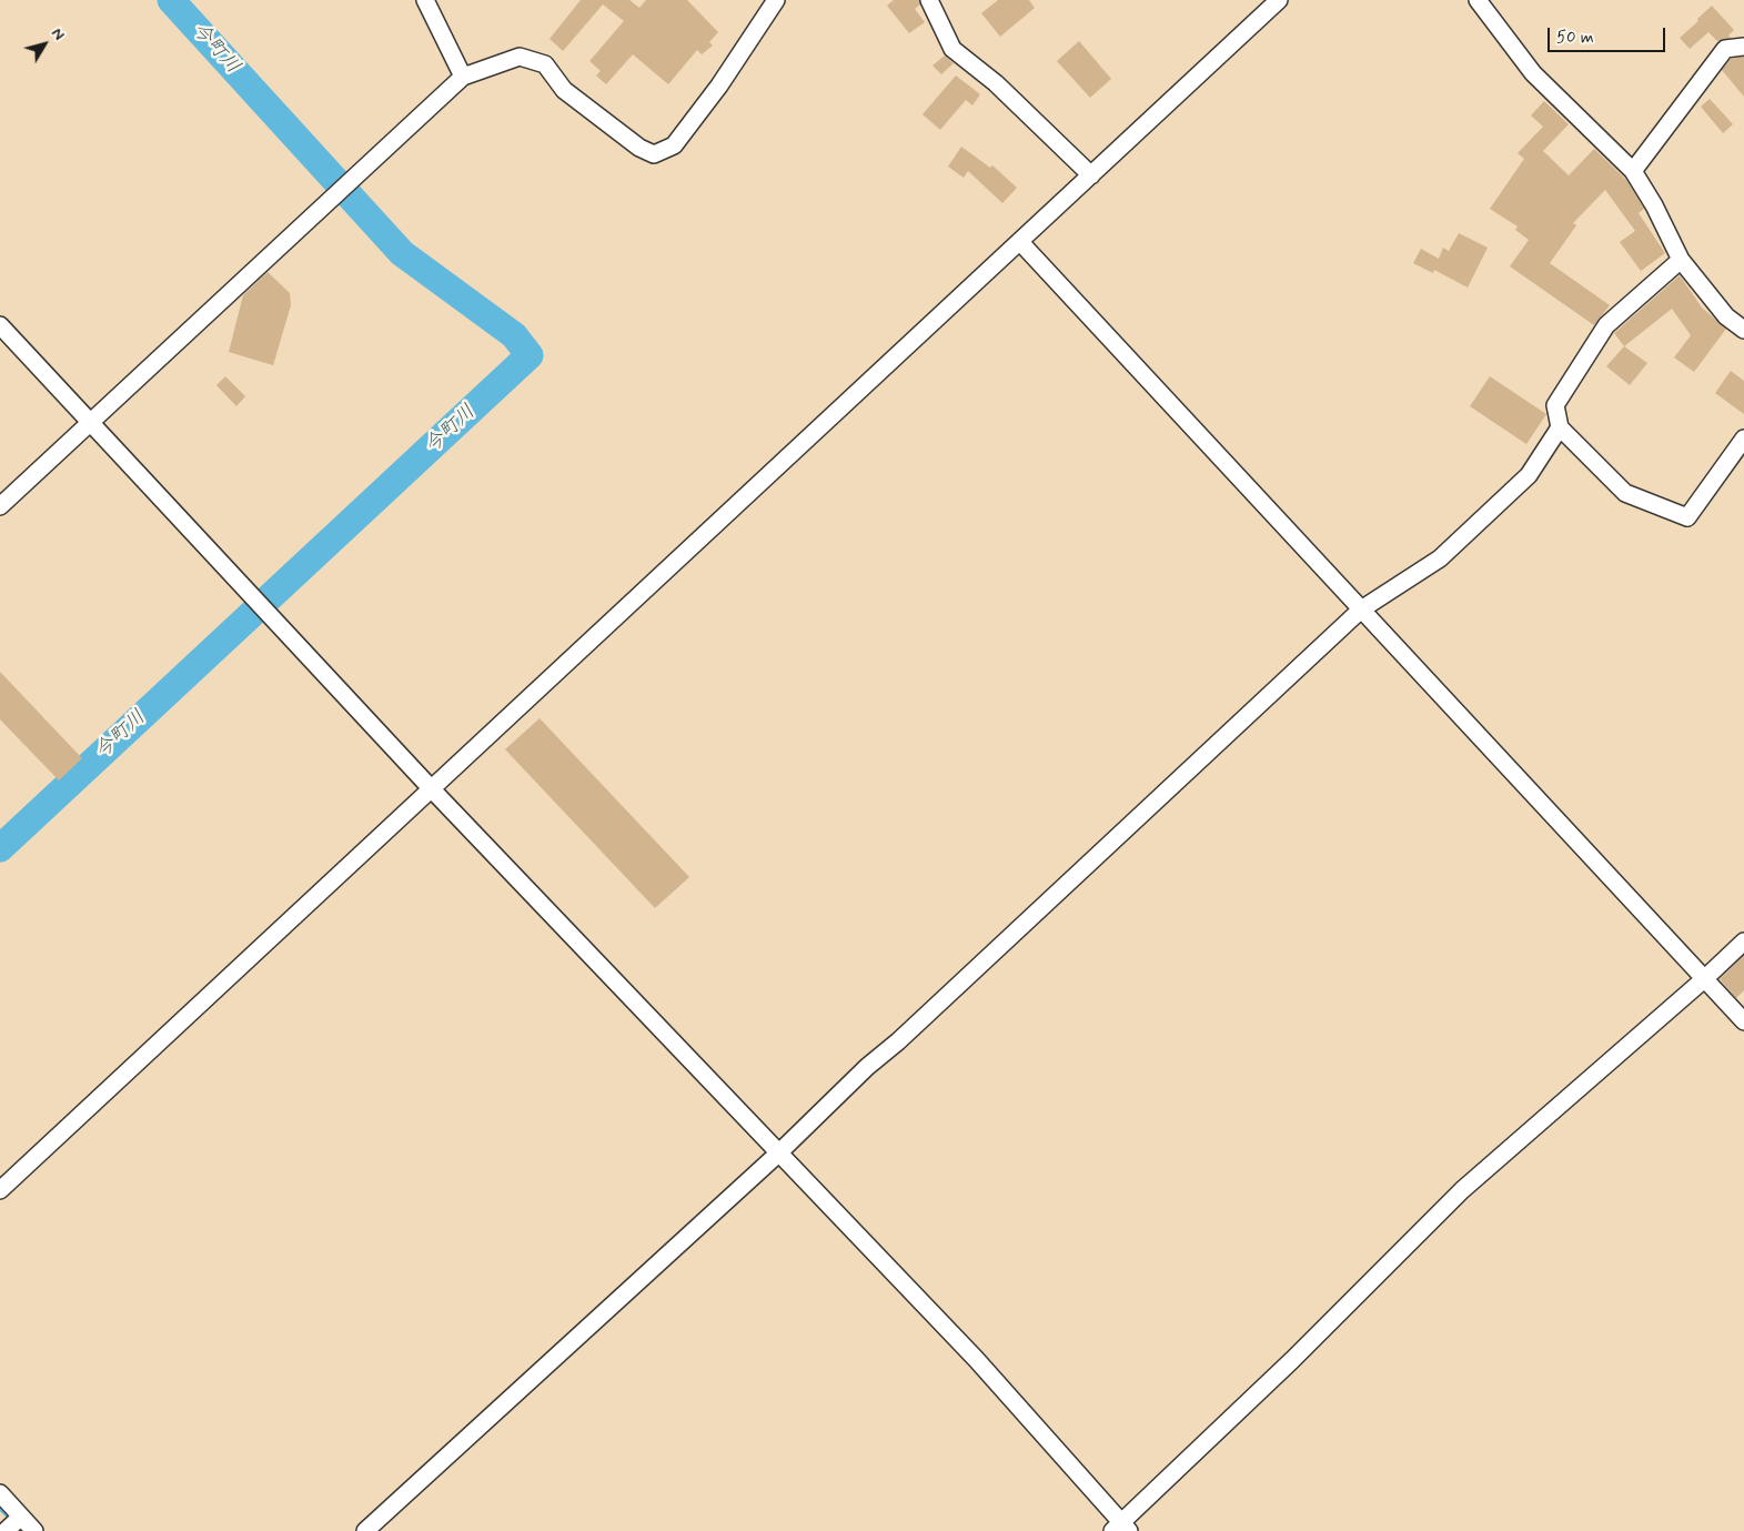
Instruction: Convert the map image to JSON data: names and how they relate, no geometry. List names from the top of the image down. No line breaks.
{"water":["今町川"],"scale_bar":"50 m","north":"top right"}
